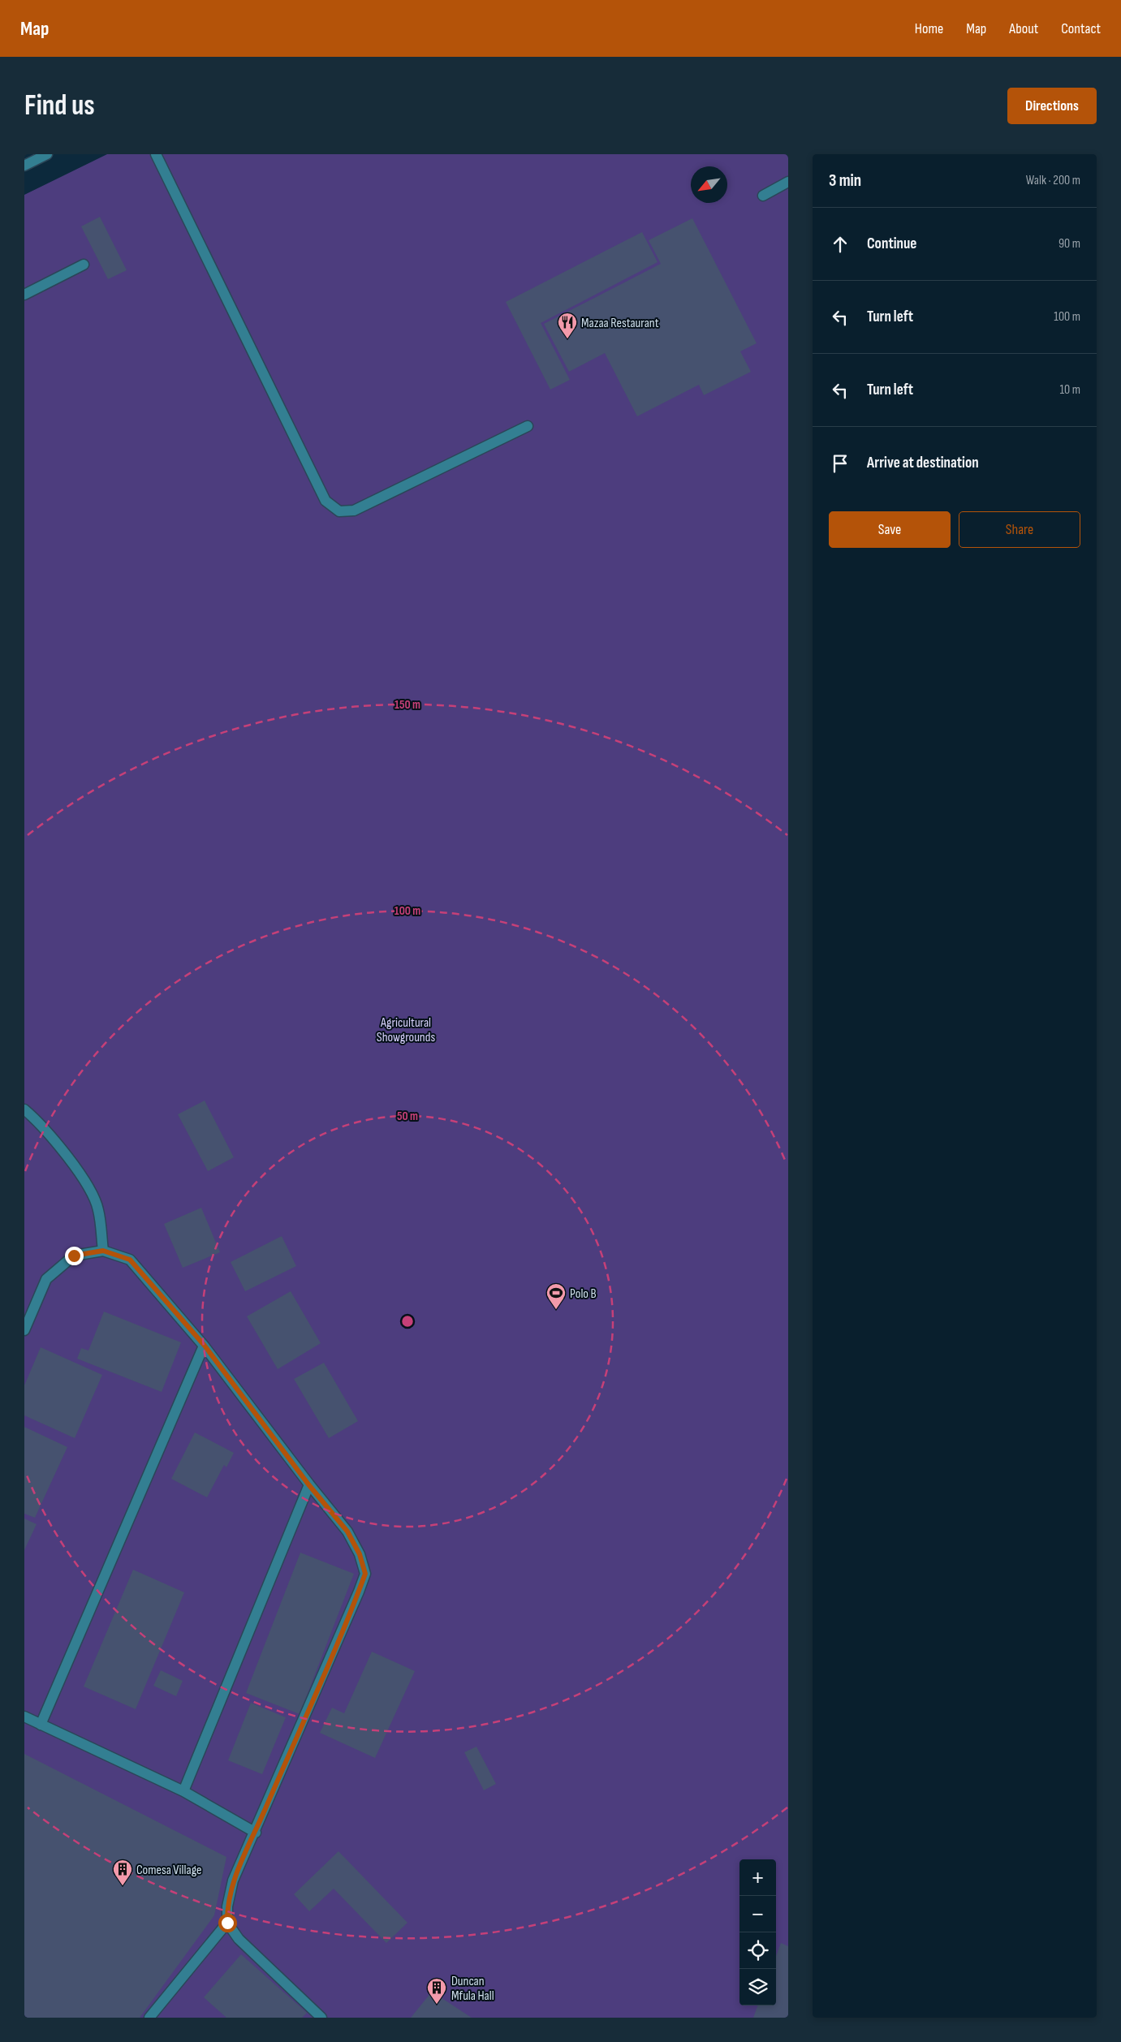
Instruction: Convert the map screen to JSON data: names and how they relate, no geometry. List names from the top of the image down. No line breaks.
{"parks":["Agricultural Showgrounds"],"places":{"restaurant":["Mazaa Restaurant"],"sports":["Polo B"],"building":["Comesa Village","Duncan Mfula Hall"]},"north":"bottom left","page":{"header":"Map","nav":["Home","Map","About","Contact"],"buttons":["Directions",["Save","Share"]],"title":"Find us","heading":["3 min","Walk · 200 m"],"list":[["Continue","90 m"],["Turn left","100 m"],["Turn left","10 m"],"Arrive at destination"],"map_buttons":["+","−"]},"rings":["150 m","100 m","50 m"]}
